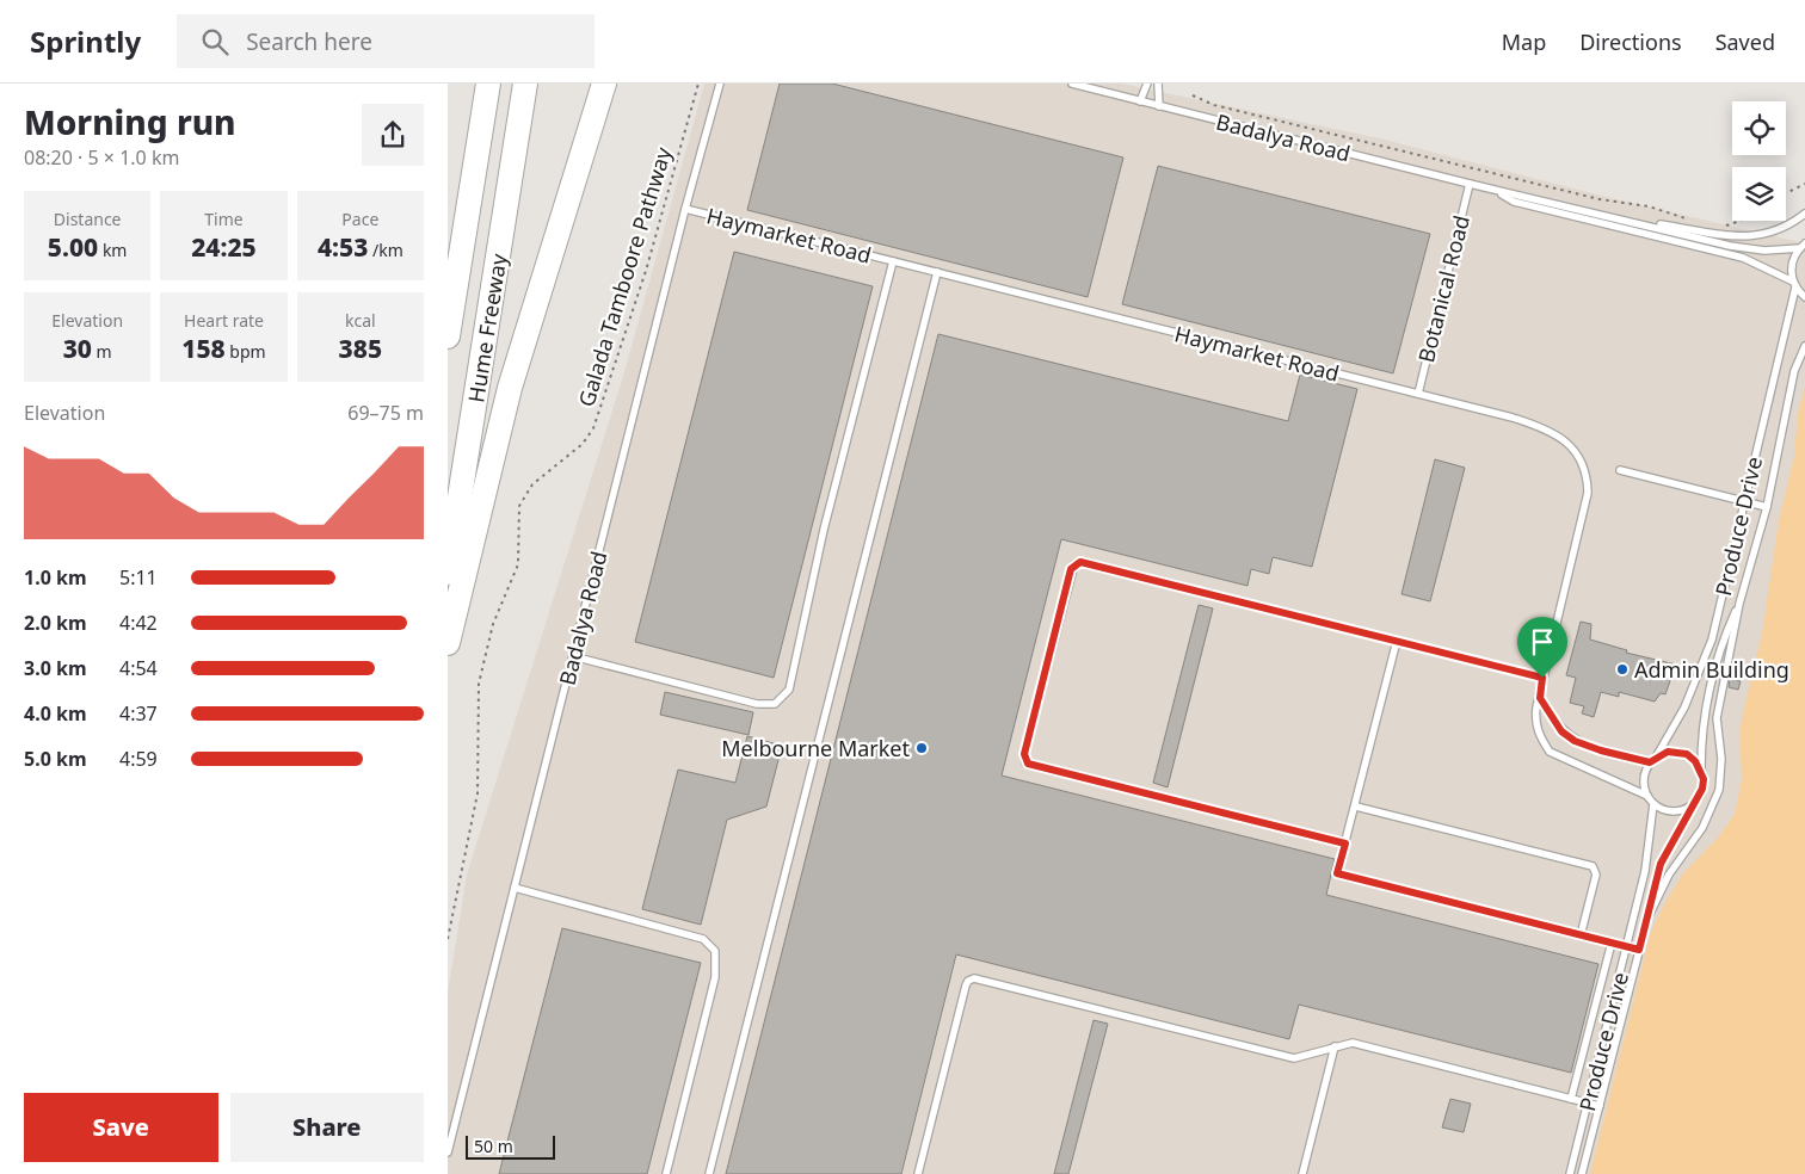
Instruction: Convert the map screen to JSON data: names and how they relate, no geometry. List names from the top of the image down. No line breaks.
{"streets":{"highway":["Hume Freeway"],"lane":["Badalya Road","Haymarket Road","Botanical Road","Produce Drive"],"path":["Galada Tamboore Pathway"]},"crossings":[["Badalya Road","Haymarket Road"],["Badalya Road","Botanical Road"],["Badalya Road","Produce Drive"],["Haymarket Road","Botanical Road"],["Haymarket Road","Produce Drive"]],"places":["Admin Building","Melbourne Market"],"scale_bar":"50 m","page":{"header":"Sprintly","search":"Search here","nav":["Map","Directions","Saved"],"heading":["Morning run","08:20 · 5 × 1.0 km"],"stats":[["Distance","5.00 km"],["Time","24:25"],["Pace","4:53 /km"],["Elevation","30 m"],["Heart rate","158 bpm"],["kcal","385"]],"chart":["Elevation","69–75 m"],"list":[{"name":"1.0 km","note":"5:11"},{"name":"2.0 km","note":"4:42"},{"name":"3.0 km","note":"4:54"},{"name":"4.0 km","note":"4:37"},{"name":"5.0 km","note":"4:59"}],"buttons":["Save","Share"],"scale":"50 m"}}
